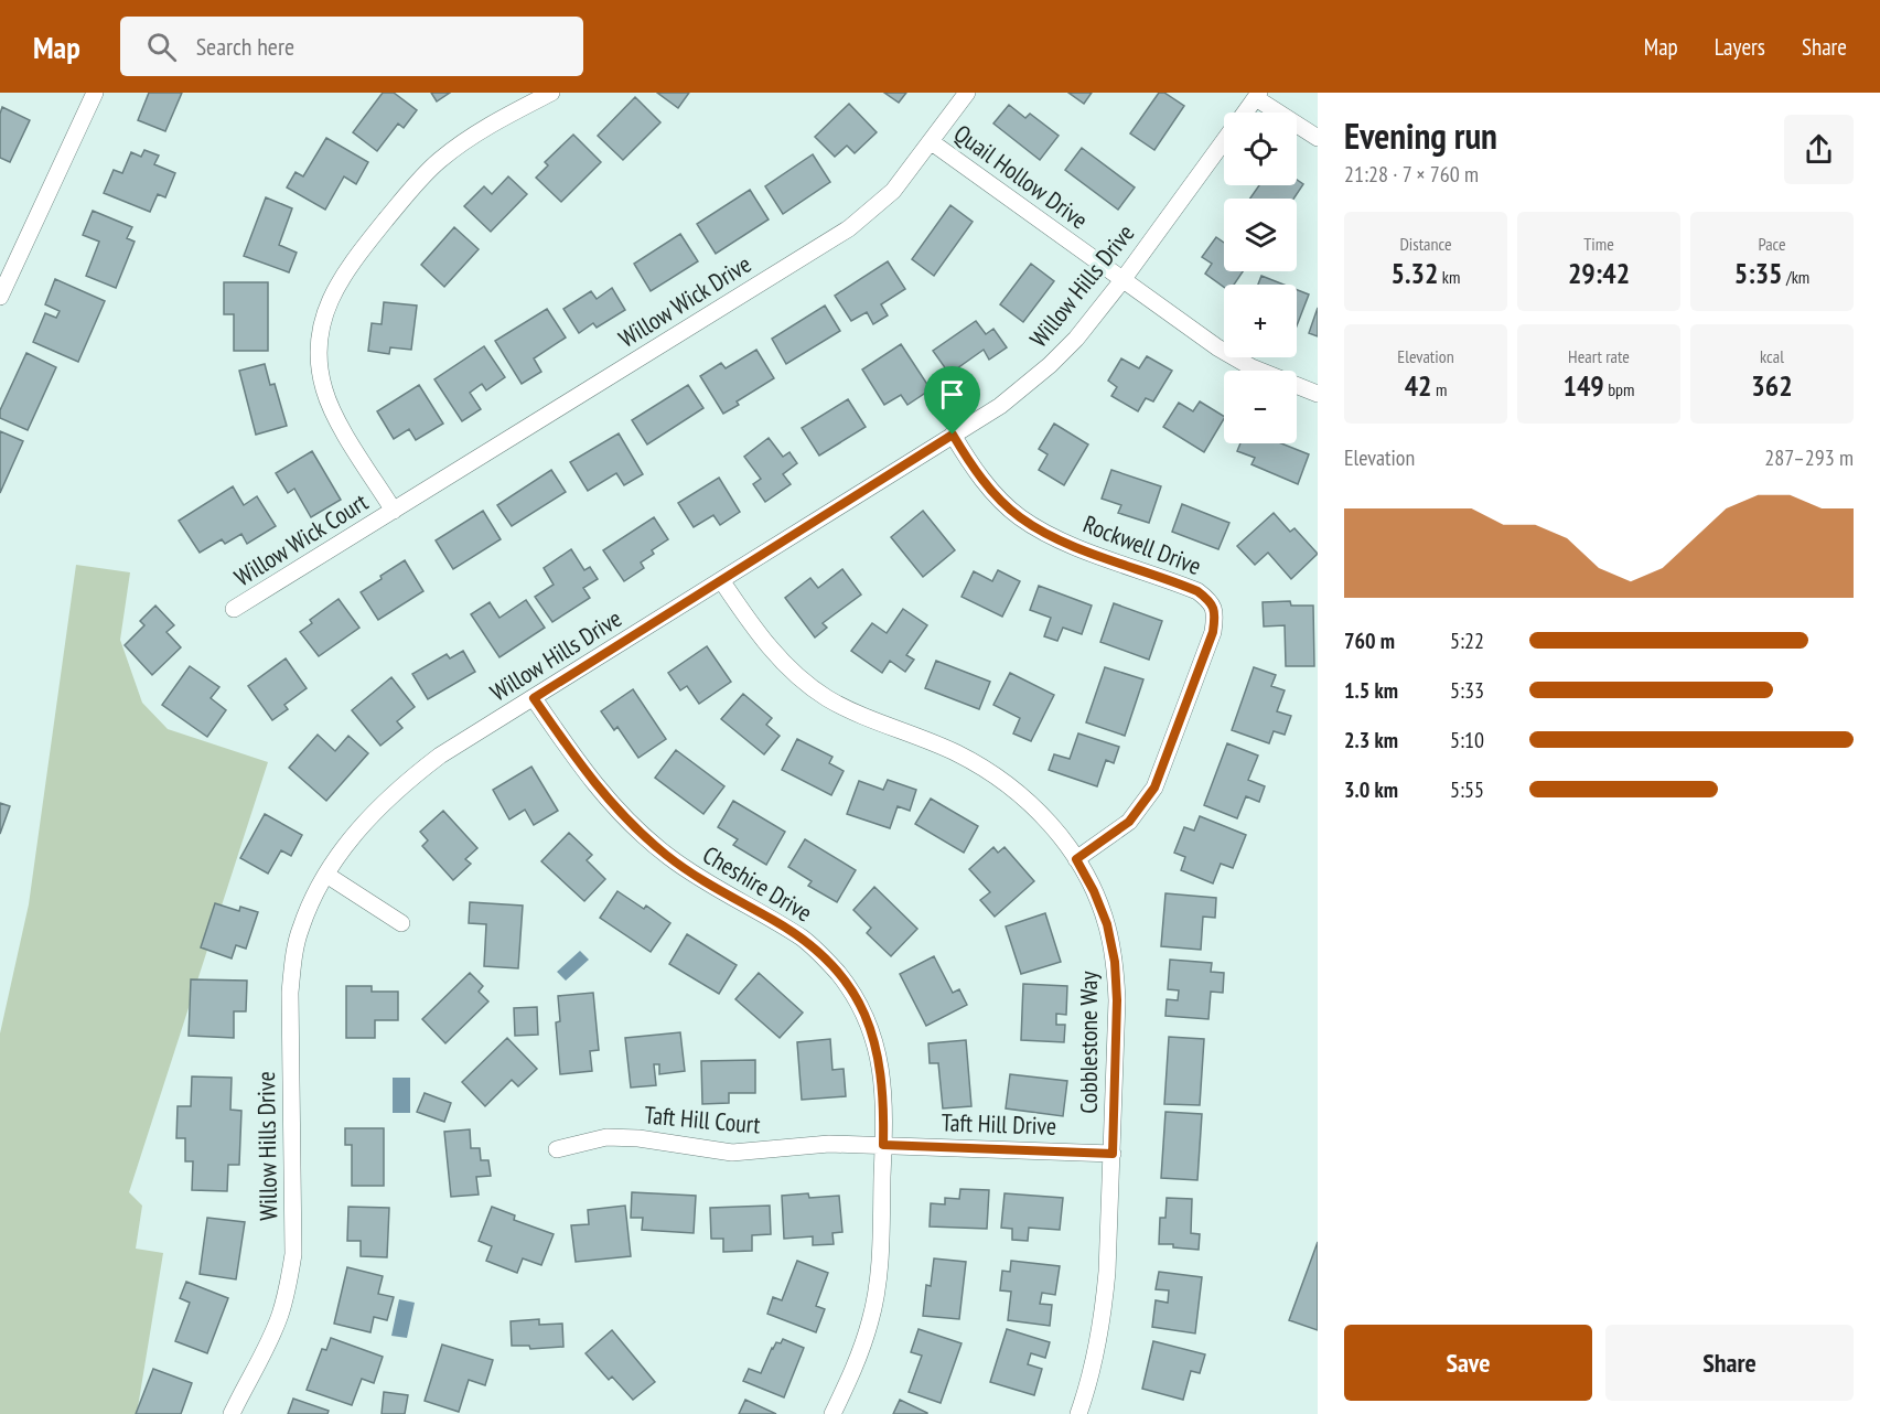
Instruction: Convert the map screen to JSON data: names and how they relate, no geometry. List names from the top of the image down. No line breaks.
{"streets":{"street":["Quail Hollow Drive","Willow Hills Drive","Willow Wick Drive","Willow Wick Court","Rockwell Drive","Cheshire Drive","Cobblestone Way","Taft Hill Court","Taft Hill Drive"]},"crossings":[["Quail Hollow Drive","Willow Hills Drive"],["Quail Hollow Drive","Willow Wick Drive"],["Willow Hills Drive","Rockwell Drive"],["Willow Hills Drive","Cheshire Drive"],["Willow Hills Drive","Cobblestone Way"],["Willow Wick Drive","Willow Wick Court"],["Rockwell Drive","Cobblestone Way"],["Cheshire Drive","Taft Hill Court"],["Cheshire Drive","Taft Hill Drive"],["Cobblestone Way","Taft Hill Drive"],["Taft Hill Court","Taft Hill Drive"]],"page":{"header":"Map","search":"Search here","nav":["Map","Layers","Share"],"heading":["Evening run","21:28 · 7 × 760 m"],"map_buttons":["+","−"],"stats":[["Distance","5.32 km"],["Time","29:42"],["Pace","5:35 /km"],["Elevation","42 m"],["Heart rate","149 bpm"],["kcal","362"]],"chart":["Elevation","287–293 m"],"list":[{"name":"760 m","note":"5:22"},{"name":"1.5 km","note":"5:33"},{"name":"2.3 km","note":"5:10"},{"name":"3.0 km","note":"5:55"}],"buttons":["Save","Share"]}}
